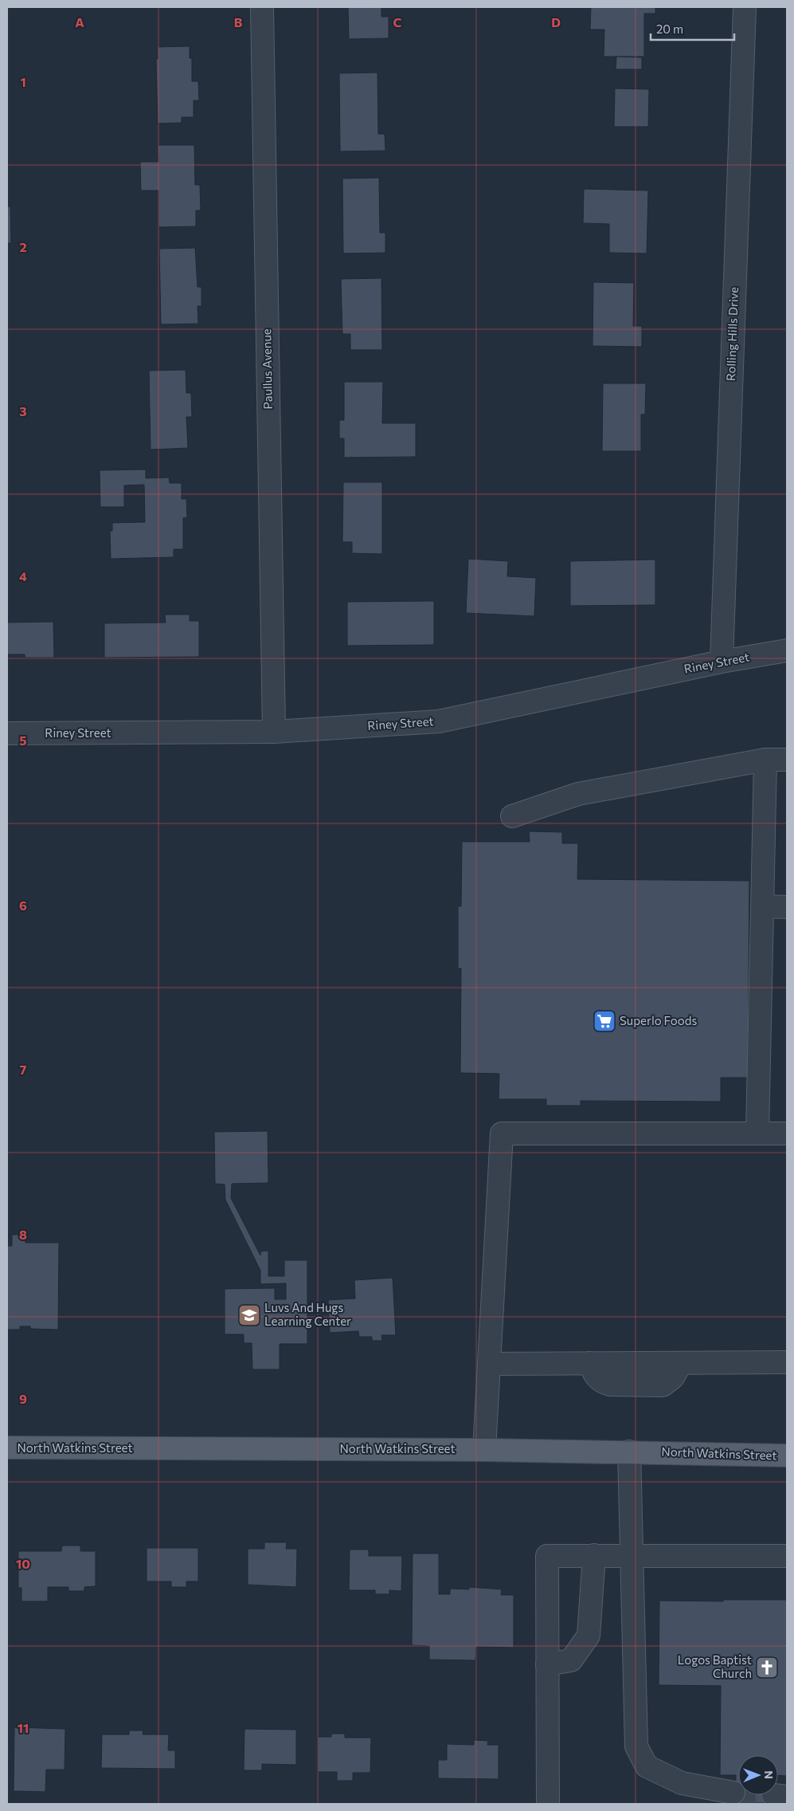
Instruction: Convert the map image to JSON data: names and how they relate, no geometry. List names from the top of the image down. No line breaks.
{"streets":{"main road":["North Watkins Street"],"street":["Rolling Hills Drive","Paullus Avenue","Riney Street"]},"crossings":[["Rolling Hills Drive","Riney Street"],["Paullus Avenue","Riney Street"]],"places":{"supermarket":["Superlo Foods"],"school or university":["Luvs And Hugs Learning Center"],"church":["Logos Baptist Church"]},"scale_bar":"20 m","north":"right","grid":{"columns":["A","B","C","D"],"rows":["1","2","3","4","5","6","7","8","9","10","11"]}}
